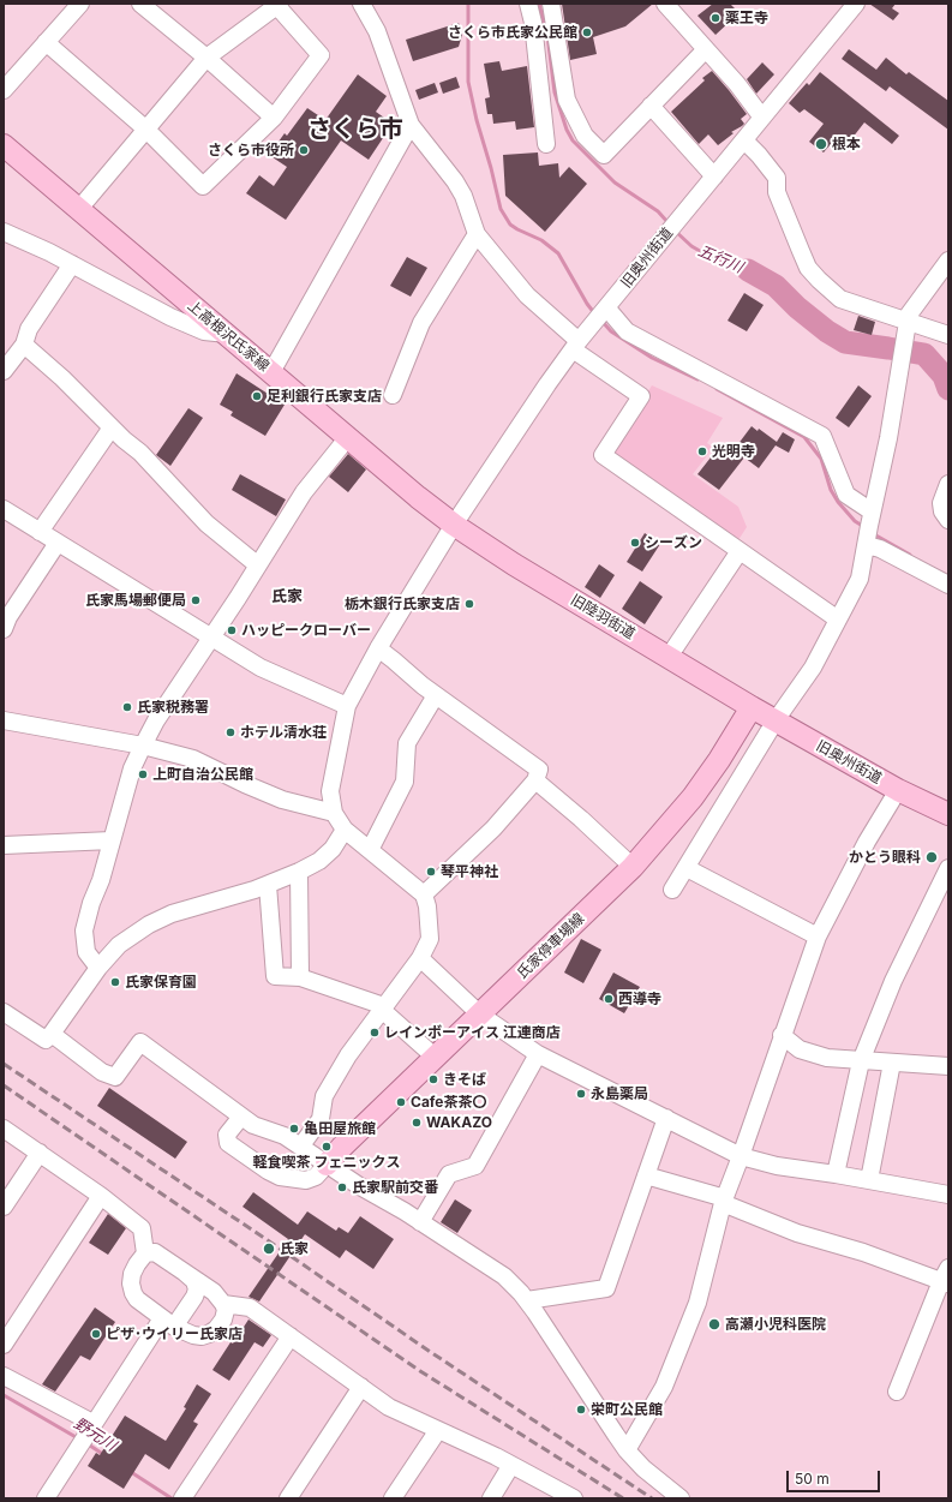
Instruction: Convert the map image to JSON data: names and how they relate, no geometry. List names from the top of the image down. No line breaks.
{"streets":{"main road":["旧奥州街道","上高根沢氏家線","旧陸羽街道","氏家停車場線"]},"crossings":[["旧奥州街道","上高根沢氏家線"],["旧奥州街道","旧陸羽街道"],["旧奥州街道","氏家停車場線"],["上高根沢氏家線","旧陸羽街道"],["旧陸羽街道","氏家停車場線"]],"districts":["さくら市","氏家"],"water":["五行川","野元川"],"places":["薬王寺","さくら市氏家公民館","根本","さくら市役所","足利銀行氏家支店","光明寺","シーズン","氏家馬場郵便局","栃木銀行氏家支店","ハッピークローバー","氏家税務署","ホテル清水荘","上町自治公民館","かとう眼科","琴平神社","氏家保育園","西導寺","レインボーアイス 江連商店","きそば","永島薬局","Cafe茶茶〇","WAKAZO","亀田屋旅館","軽食喫茶 フェニックス","氏家駅前交番","氏家","高瀬小児科医院","ピザ･ウイリー氏家店","栄町公民館"],"scale_bar":"50 m"}
